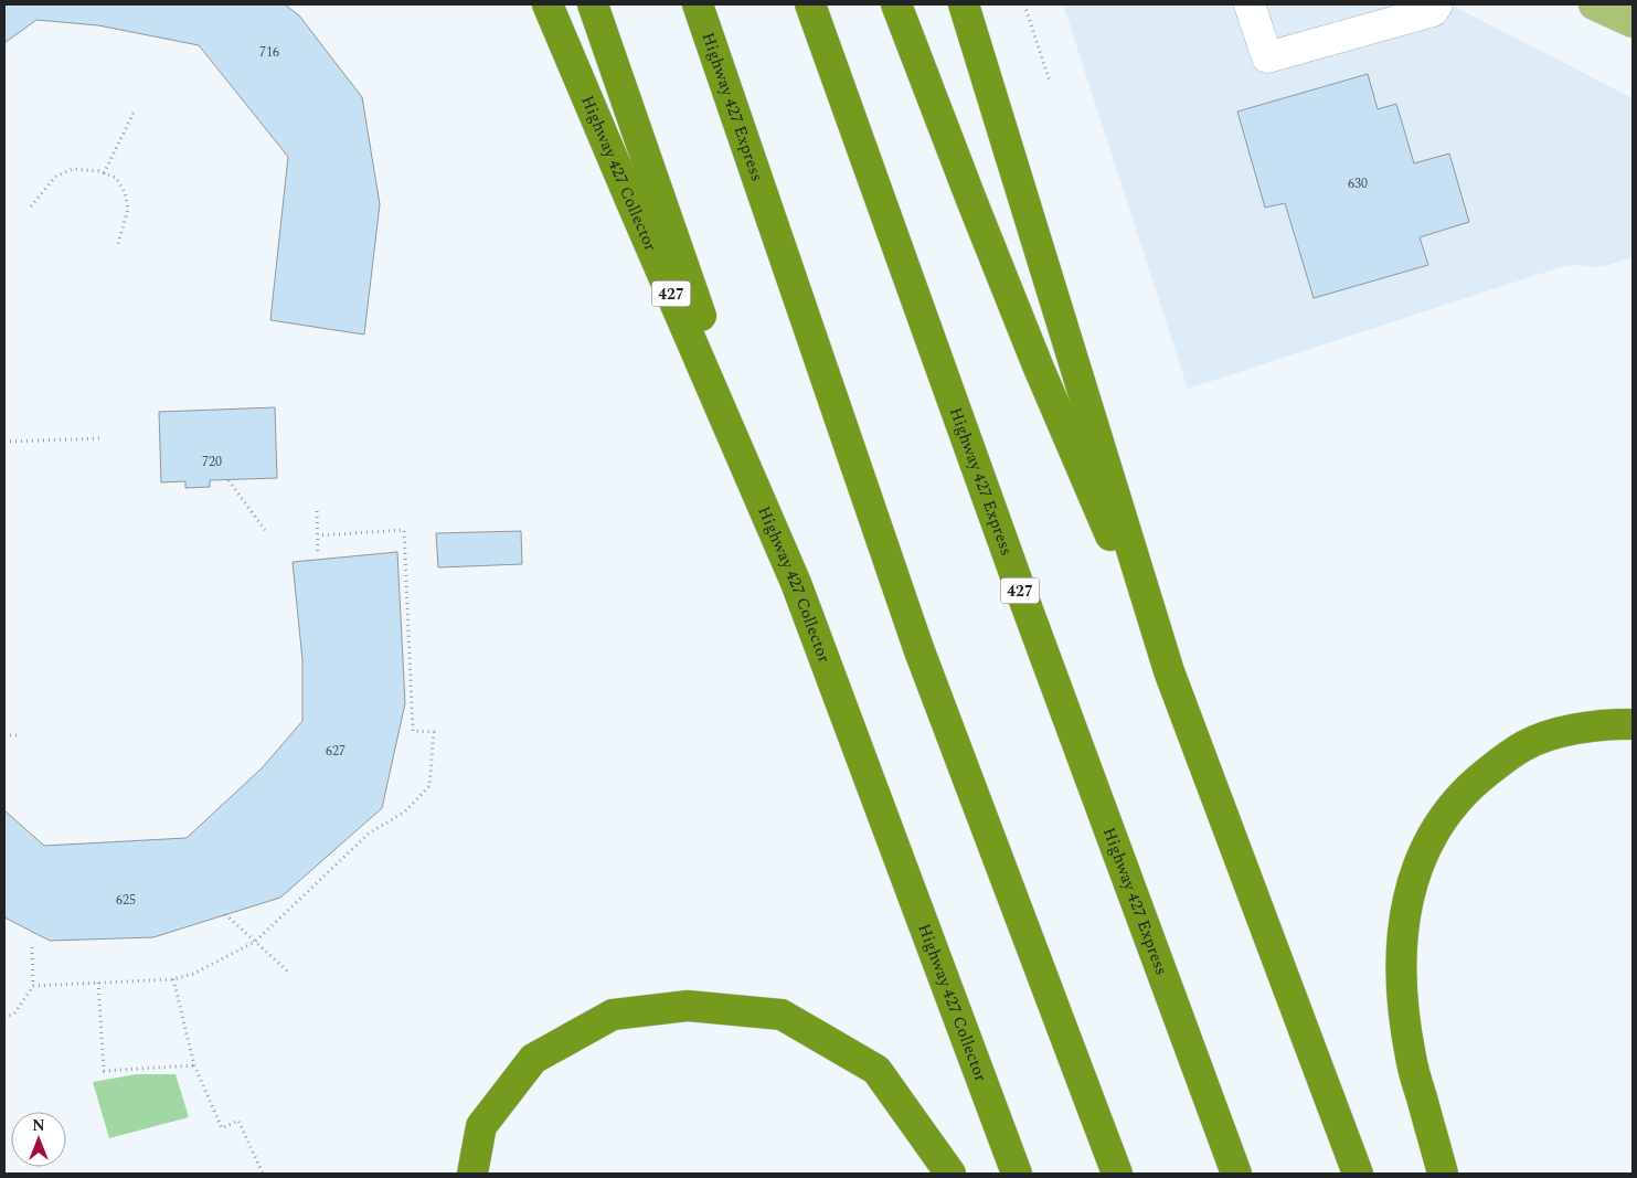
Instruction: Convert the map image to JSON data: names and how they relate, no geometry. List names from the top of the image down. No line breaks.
{"streets":{"highway":["Highway 427 Express","Highway 427 Collector","427"]},"house_numbers":["716","630","720","627","625"],"north":"top"}
